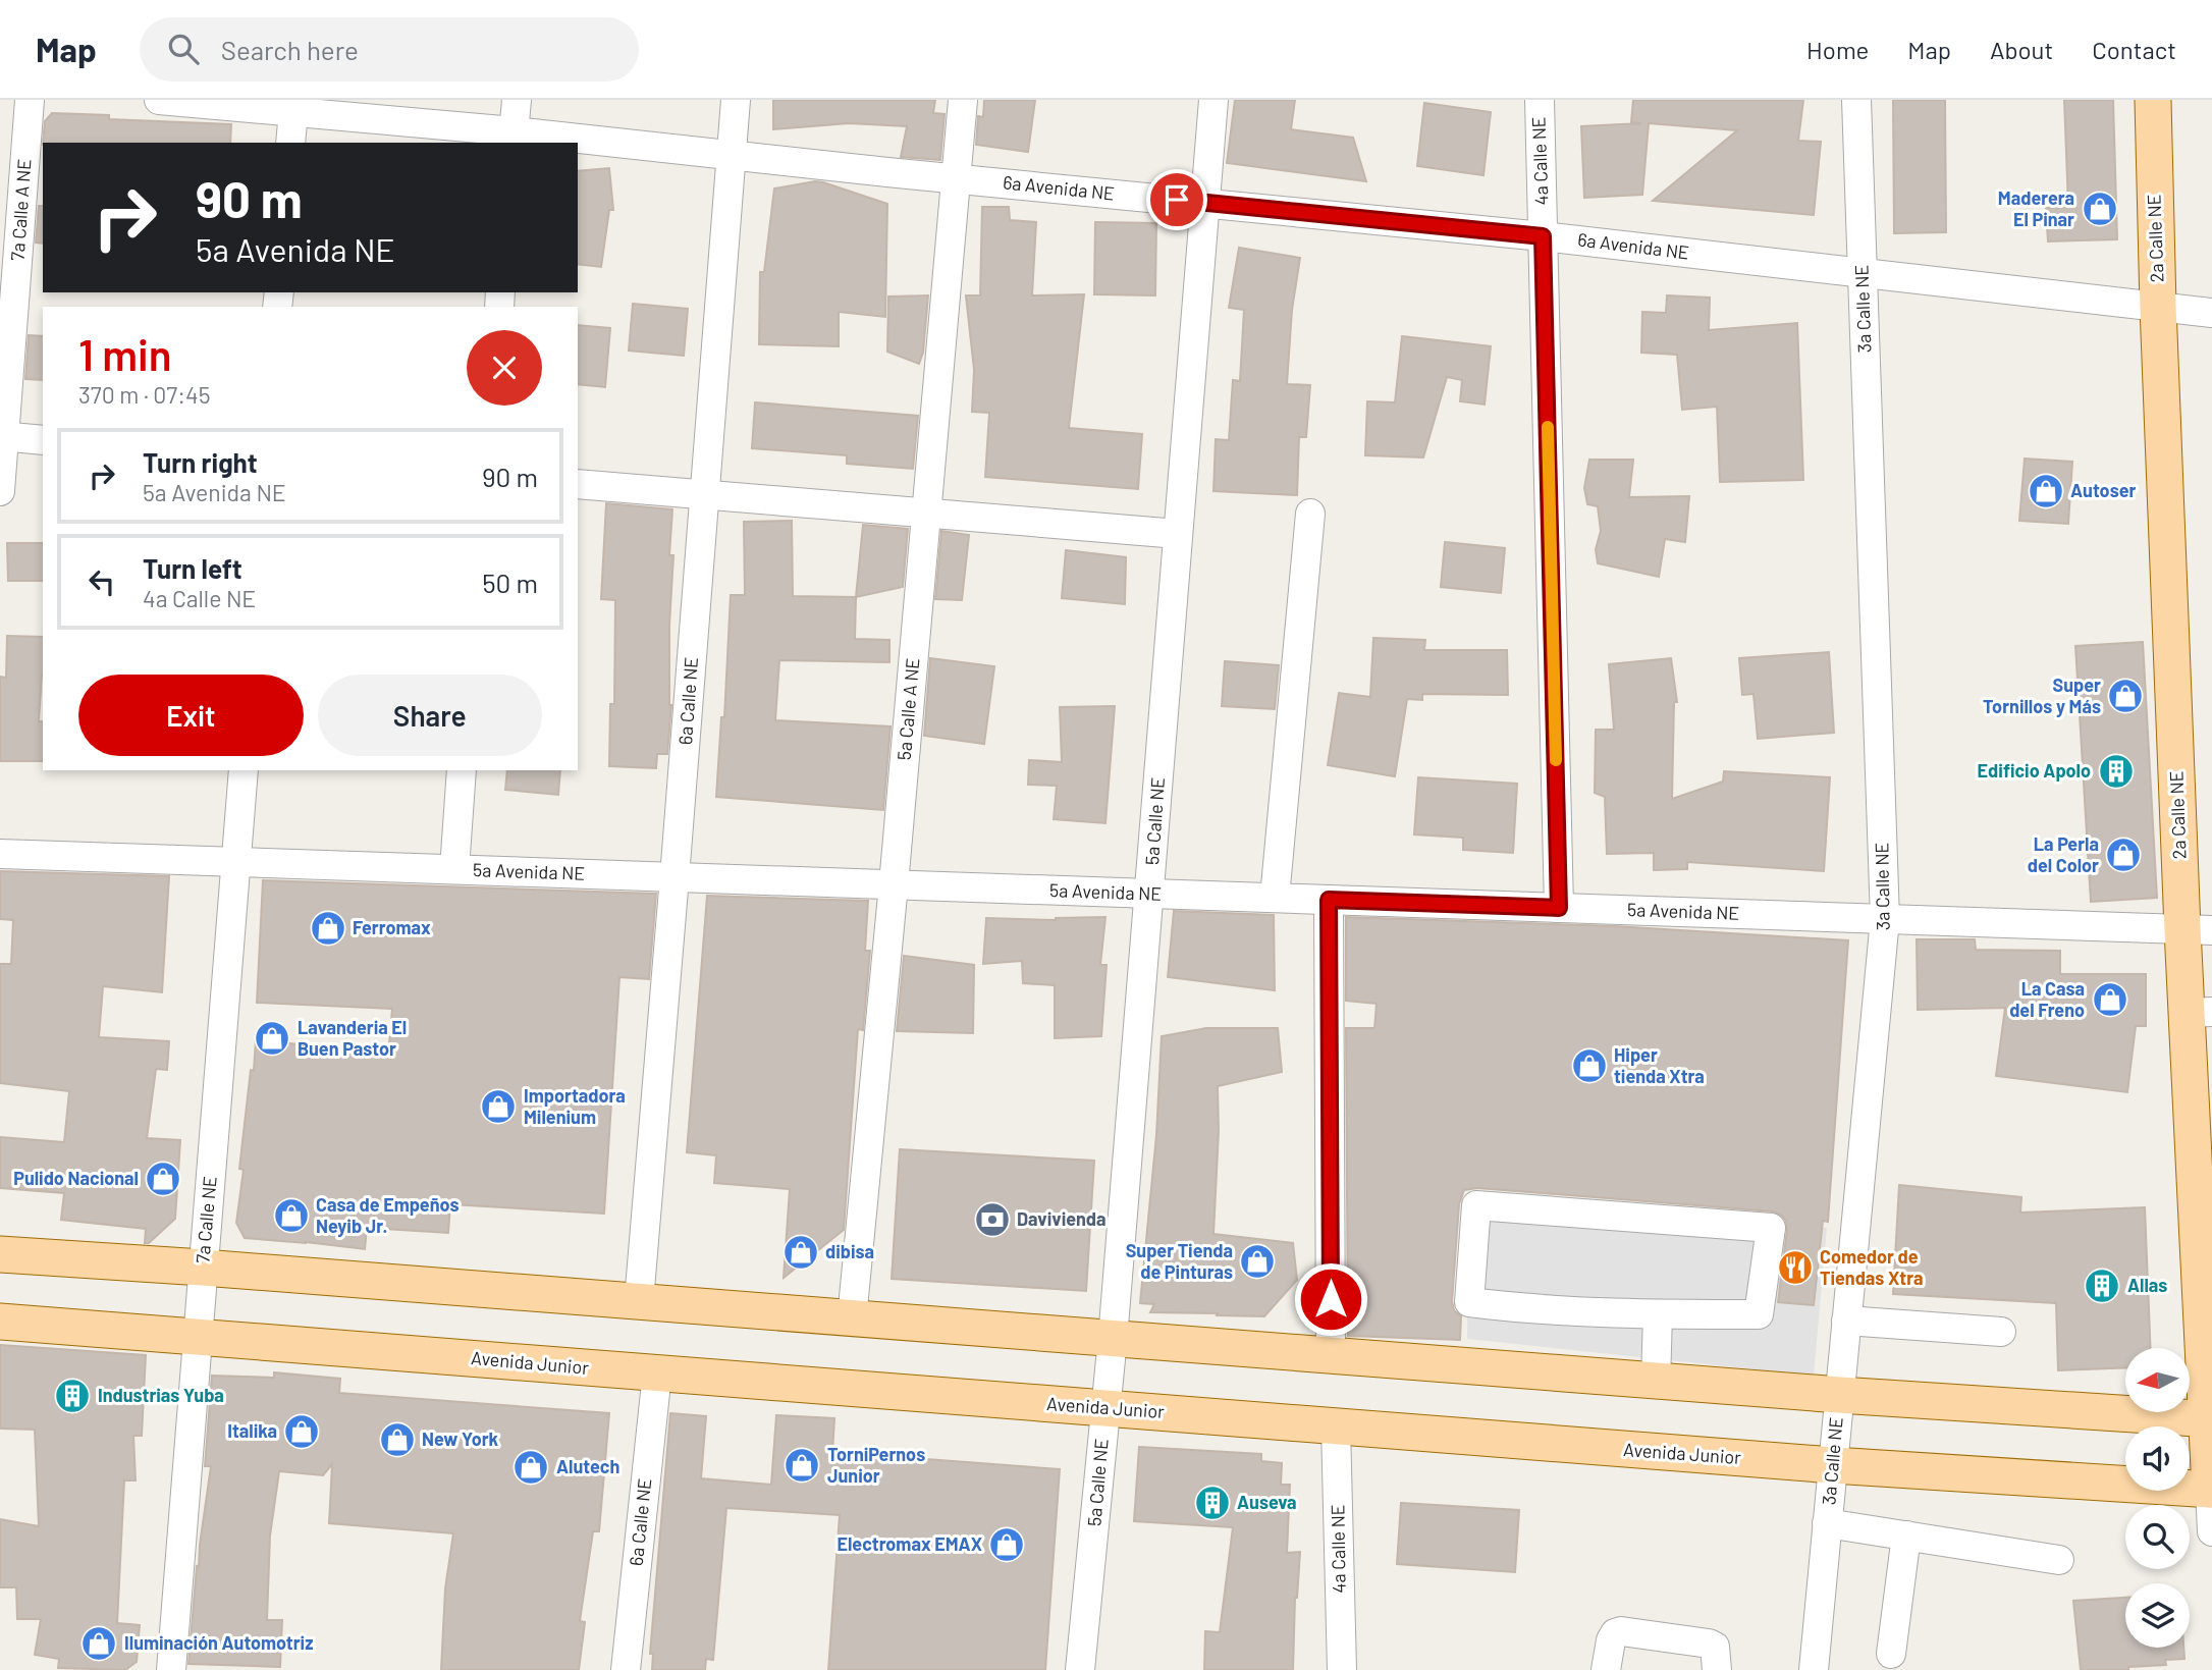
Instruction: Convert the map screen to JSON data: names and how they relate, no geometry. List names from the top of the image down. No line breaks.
{"streets":{"main road":["2a Calle NE","Avenida Junior"],"street":["4a Calle NE","6a Avenida NE","7a Calle A NE","3a Calle NE","6a Calle NE","5a Calle A NE","5a Calle NE","5a Avenida NE","7a Calle NE"]},"crossings":[["4a Calle NE","6a Avenida NE"],["4a Calle NE","5a Avenida NE"],["4a Calle NE","Avenida Junior"],["6a Avenida NE","2a Calle NE"],["6a Avenida NE","3a Calle NE"],["6a Avenida NE","6a Calle NE"],["6a Avenida NE","5a Calle A NE"],["6a Avenida NE","5a Calle NE"],["2a Calle NE","5a Avenida NE"],["2a Calle NE","Avenida Junior"],["3a Calle NE","5a Avenida NE"],["3a Calle NE","Avenida Junior"],["6a Calle NE","5a Avenida NE"],["6a Calle NE","Avenida Junior"],["5a Calle A NE","5a Avenida NE"],["5a Calle NE","5a Avenida NE"],["5a Calle NE","Avenida Junior"],["5a Avenida NE","7a Calle NE"],["7a Calle NE","Avenida Junior"]],"places":{"shop":["Maderera El Pinar","Autoser","Super Tornillos y Más","La Perla del Color","Ferromax","La Casa del Freno","Lavanderia El Buen Pastor","Hiper tienda Xtra","Importadora Milenium","Pulido Nacional","Casa de Empeños Neyib Jr.","dibisa","Super Tienda de Pinturas","Italika","New York","TorniPernos Junior","Alutech","Electromax EMAX","Iluminación Automotriz"],"building":["Edificio Apolo","Allas","Industrias Yuba","Auseva"],"bank":["Davivienda"],"restaurant":["Comedor de Tiendas Xtra"]},"north":"left","page":{"header":"Map","search":"Search here","nav":["Home","Map","About","Contact"],"turn":["90 m","5a Avenida NE"],"heading":["1 min","370 m · 07:45"],"list":[{"name":"Turn right","note":"5a Avenida NE","value":"90 m"},{"name":"Turn left","note":"4a Calle NE","value":"50 m"}],"buttons":["Exit","Share"]}}
